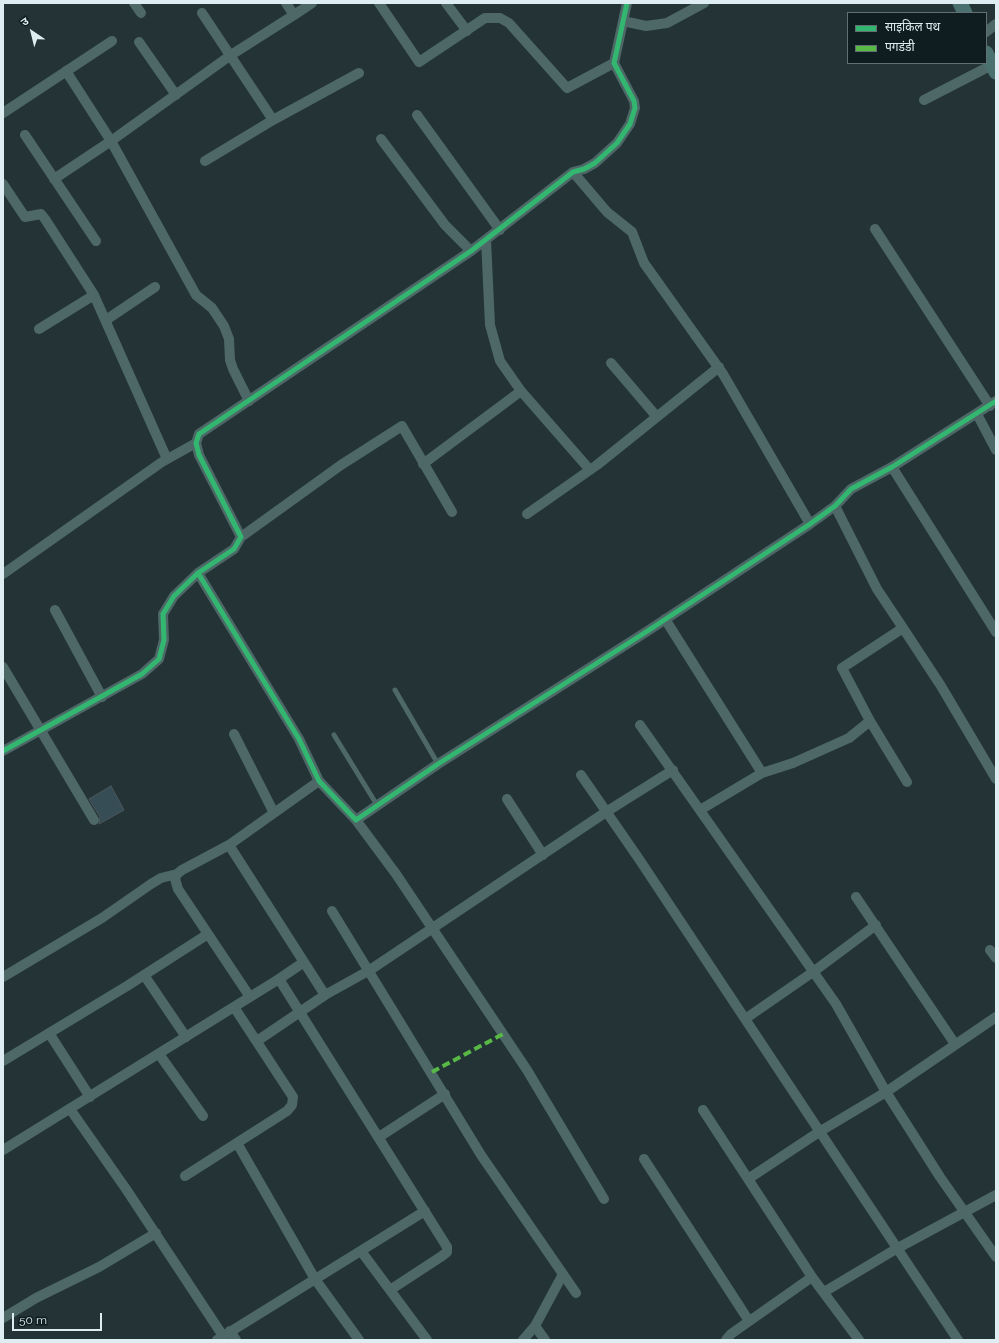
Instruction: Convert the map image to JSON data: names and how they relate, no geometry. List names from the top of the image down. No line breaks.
{"legend":["साइकिल पथ","पगडंडी"],"scale_bar":"50 m","north":"top left"}
